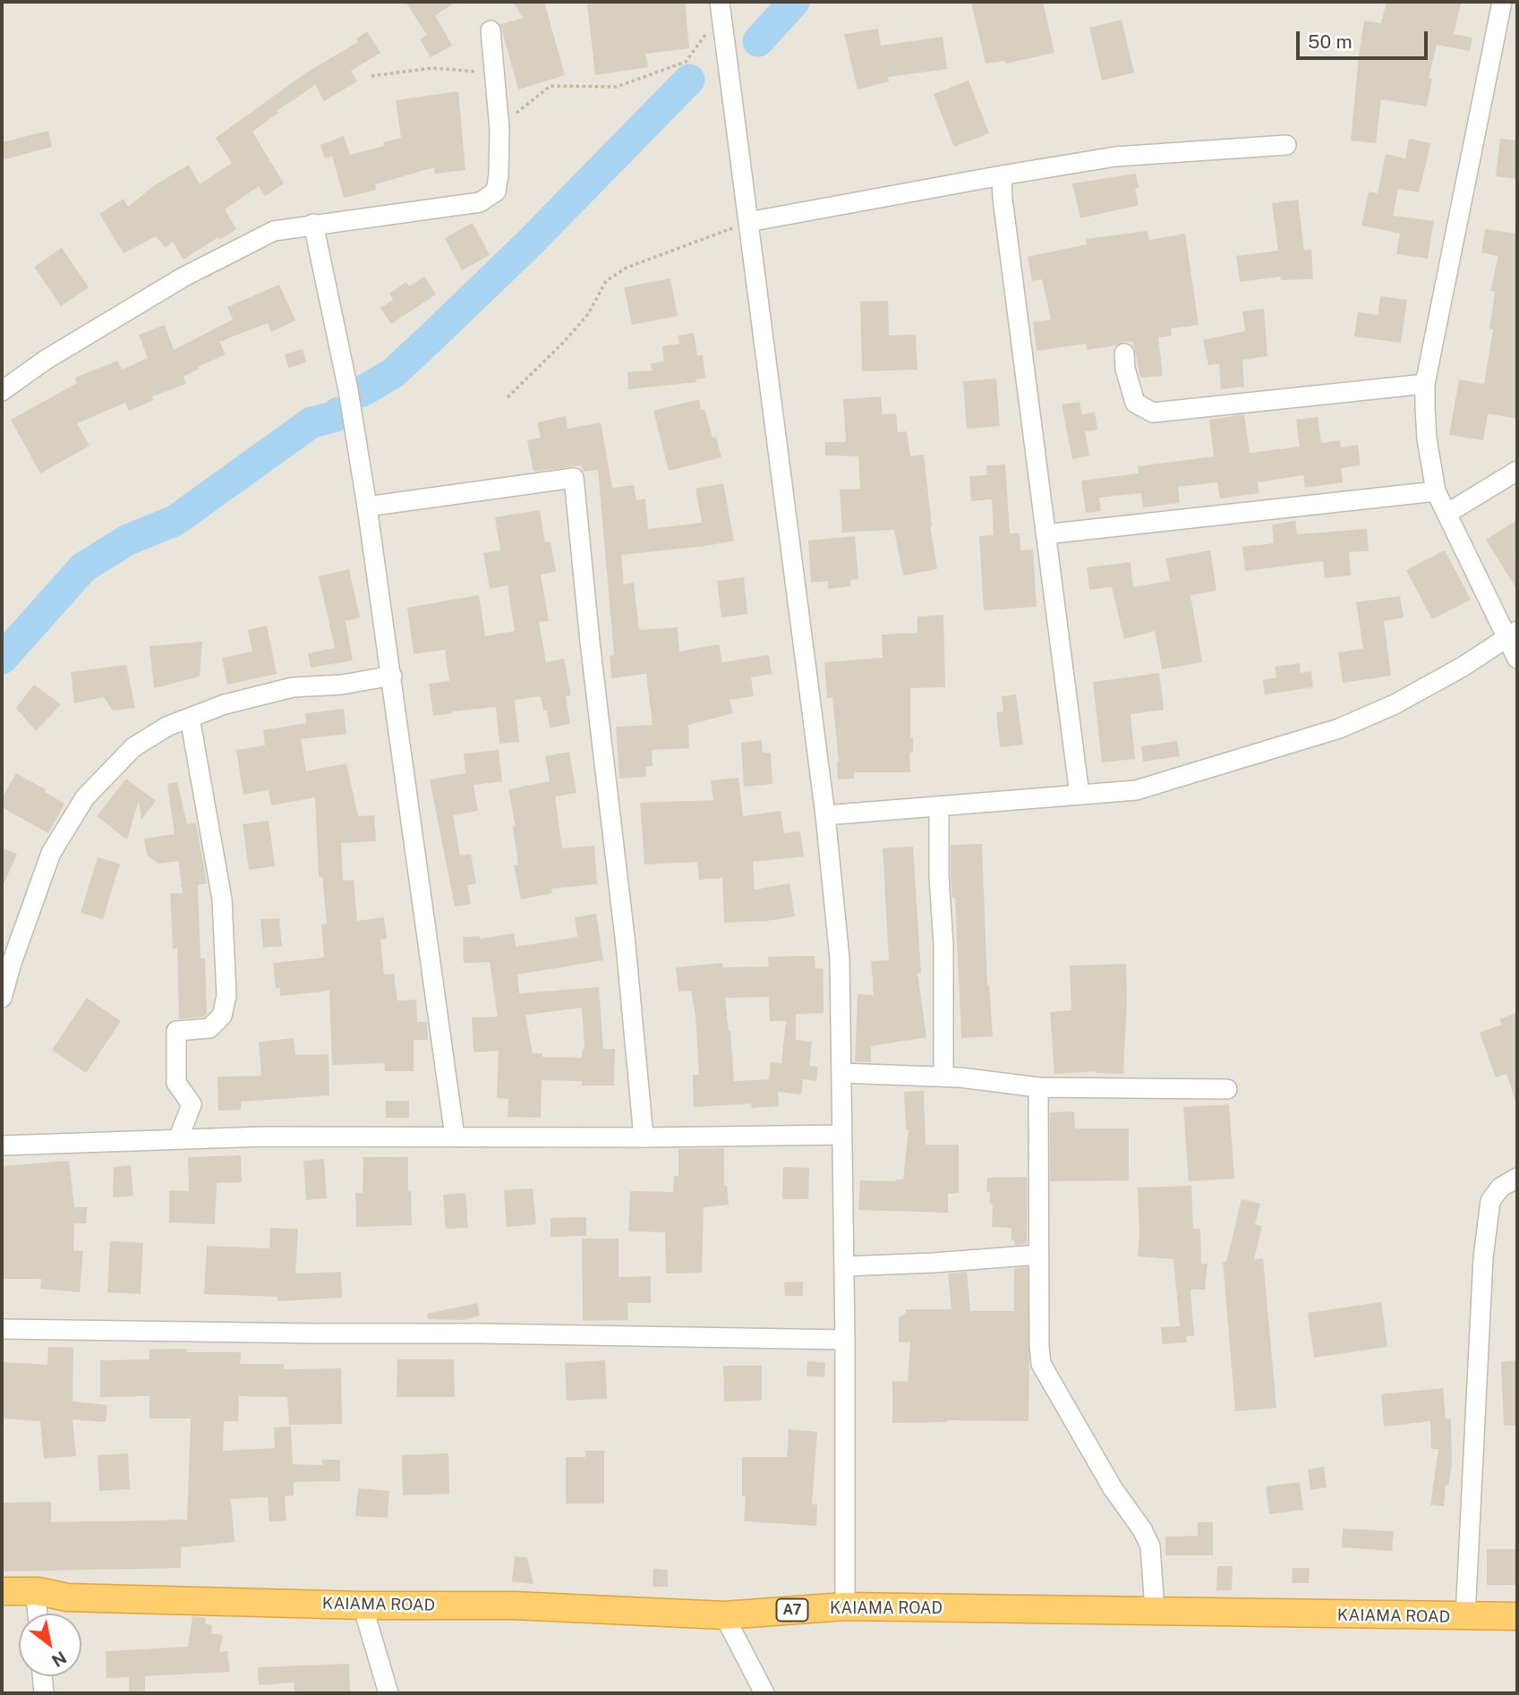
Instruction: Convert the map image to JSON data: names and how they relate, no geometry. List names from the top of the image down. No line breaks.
{"streets":{"highway":["KAIAMA ROAD","A7"]},"scale_bar":"50 m","north":"bottom right"}
